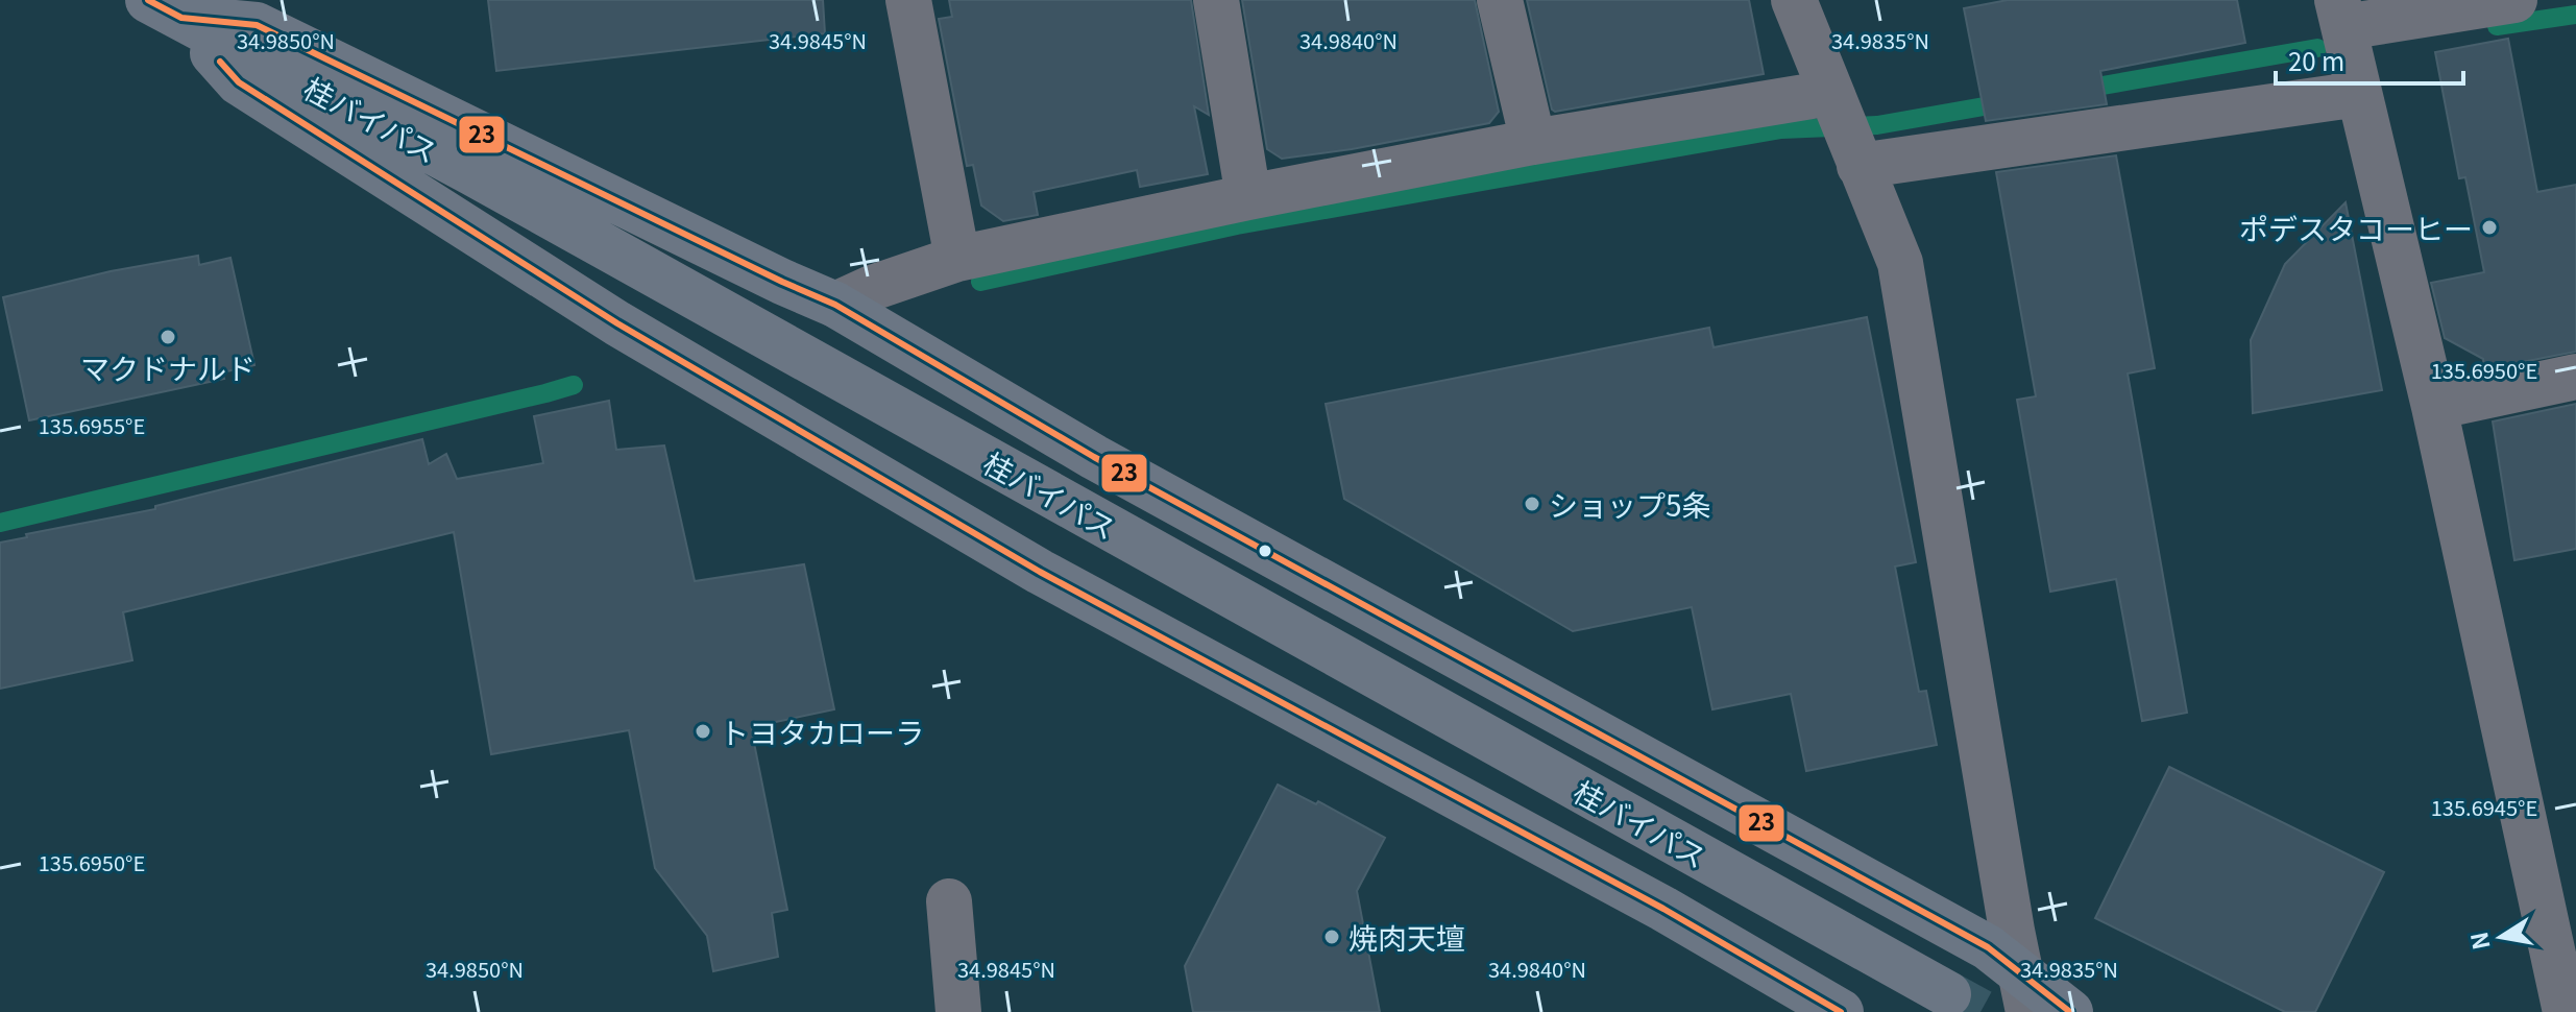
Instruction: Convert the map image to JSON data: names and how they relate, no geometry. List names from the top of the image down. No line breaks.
{"streets":{"highway":["桂バイパス"]},"places":["ポデスタコーヒー","マクドナルド","ショップ5条","トヨタカローラ","焼肉天壇"],"lines":["transit line 23"],"scale_bar":"20 m","north":"left","coordinates":["34.9835°N","34.9850°N","34.9845°N","34.9840°N","135.6950°E","135.6955°E","135.6945°E"]}
